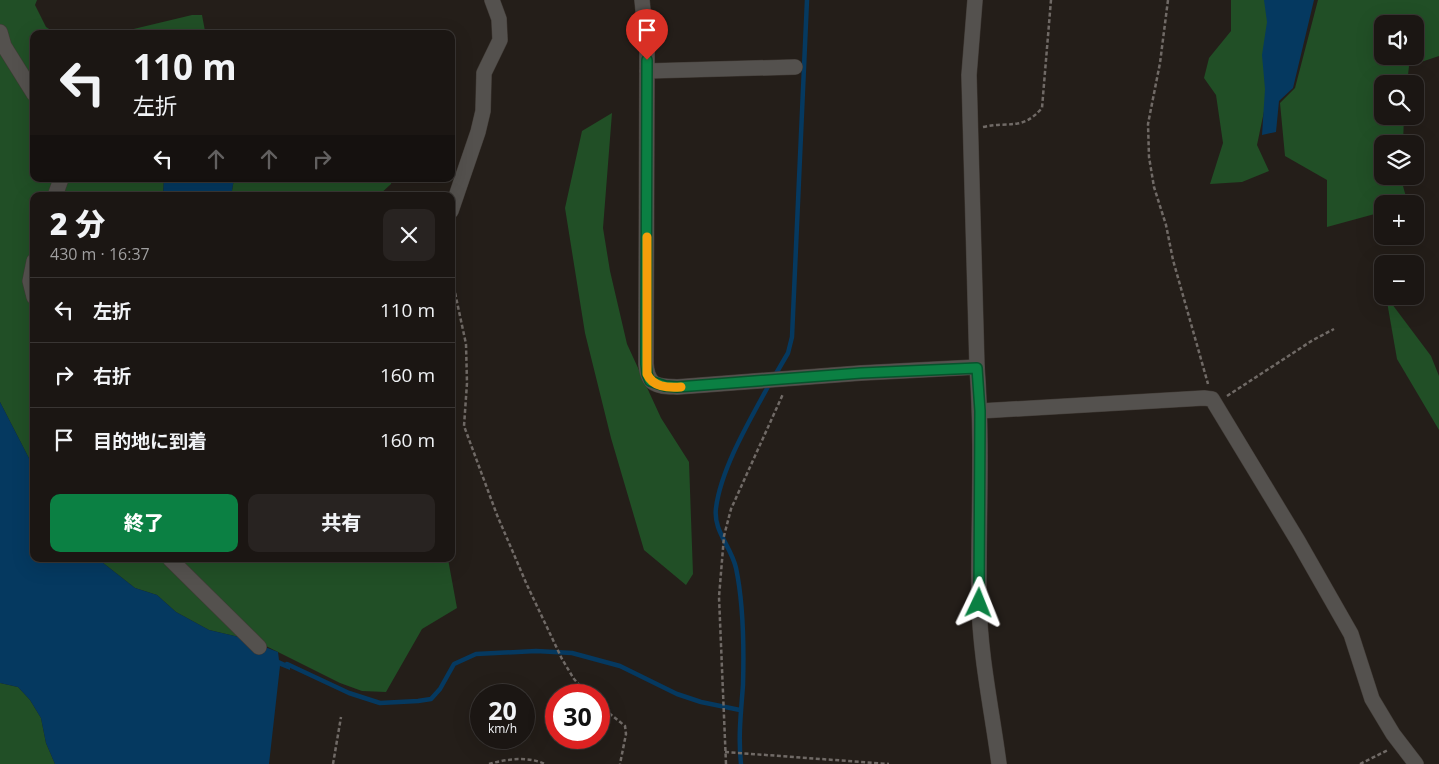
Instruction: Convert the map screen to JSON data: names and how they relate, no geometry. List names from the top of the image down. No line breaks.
{"page":{"map_buttons":["+","−"],"turn":["110 m","左折"],"heading":["2 分","430 m · 16:37"],"list":[{"name":"左折","value":"110 m"},{"name":"右折","value":"160 m"},{"name":"目的地に到着","value":"160 m"}],"buttons":["終了","共有"],"speed":"20 km/h","limit":"30"}}
